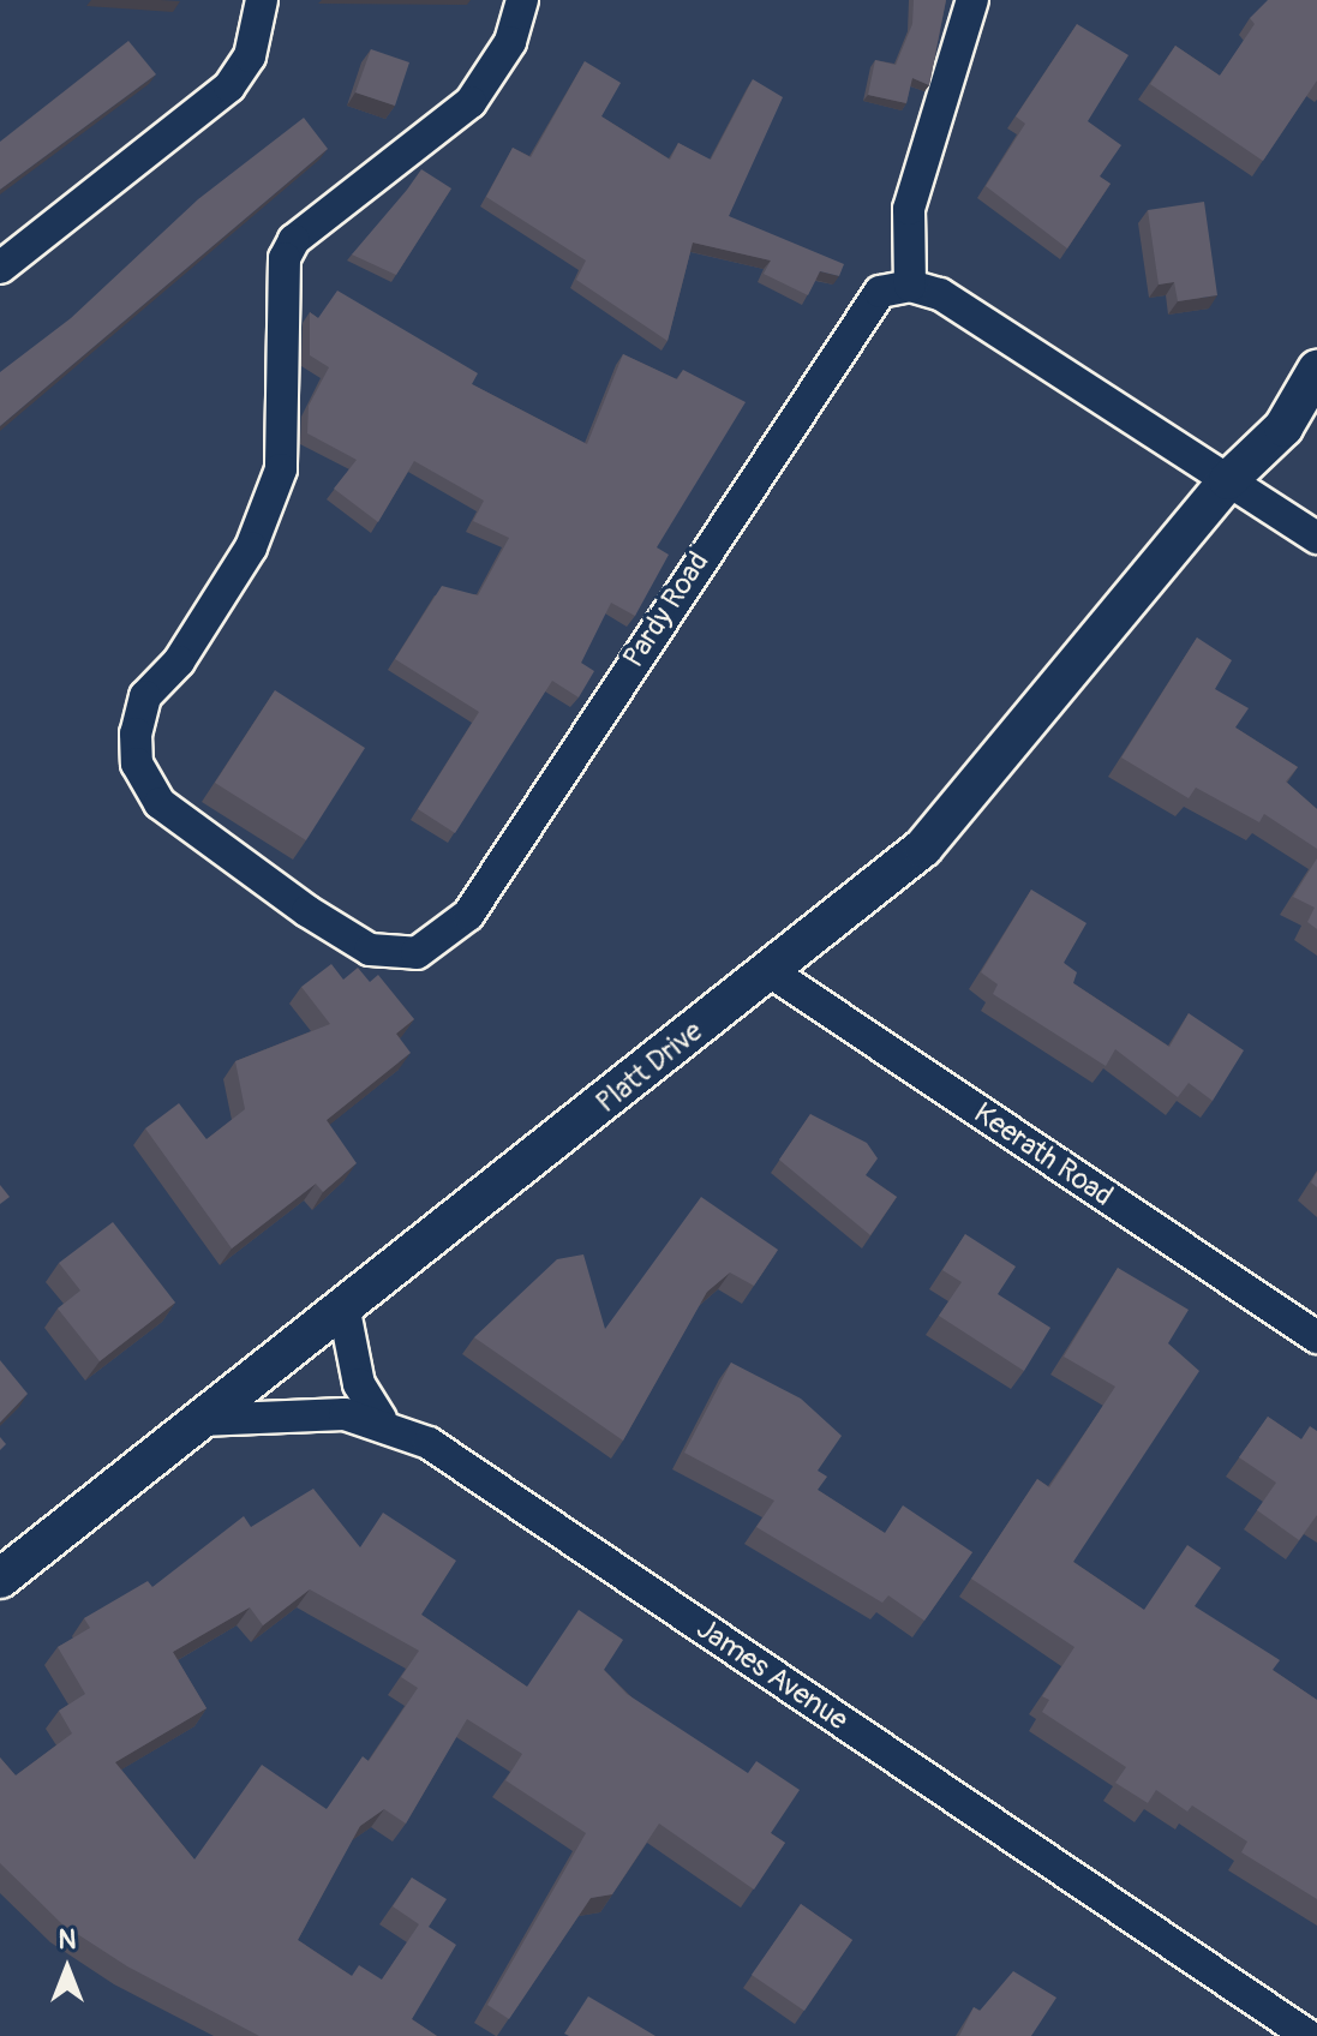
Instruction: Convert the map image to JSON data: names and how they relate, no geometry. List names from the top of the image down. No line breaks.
{"streets":{"street":["Pardy Road","Platt Drive","Keerath Road","James Avenue"]},"crossings":[["Platt Drive","Keerath Road"],["Platt Drive","James Avenue"]],"north":"top"}
